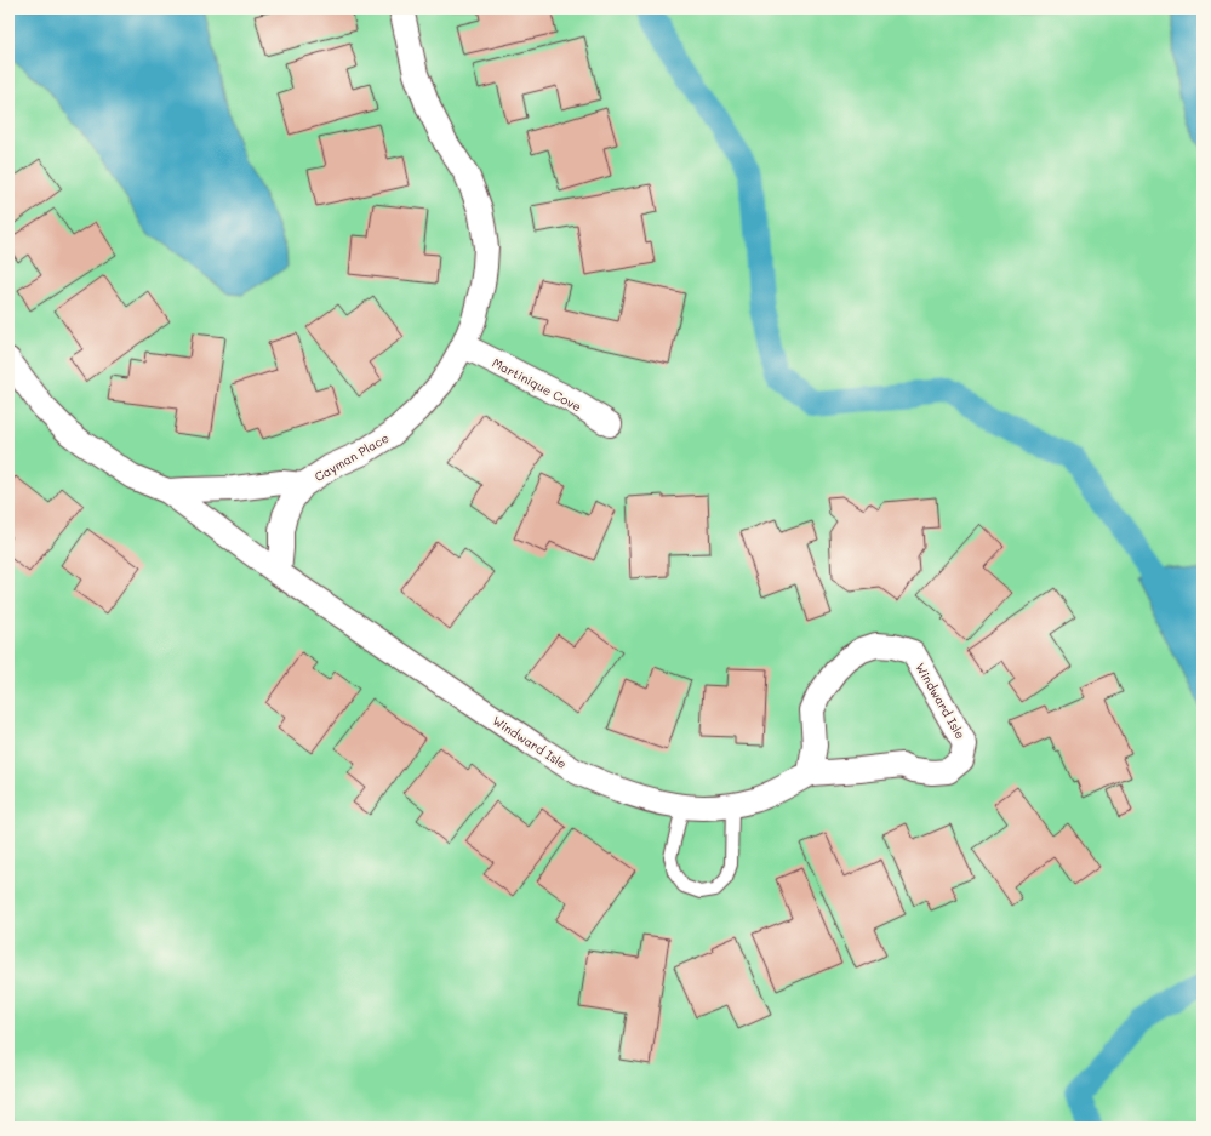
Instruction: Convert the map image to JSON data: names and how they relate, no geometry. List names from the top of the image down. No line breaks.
{"streets":{"street":["Martinique Cove","Cayman Place","Windward Isle"]},"crossings":[["Martinique Cove","Cayman Place"],["Cayman Place","Windward Isle"]]}
